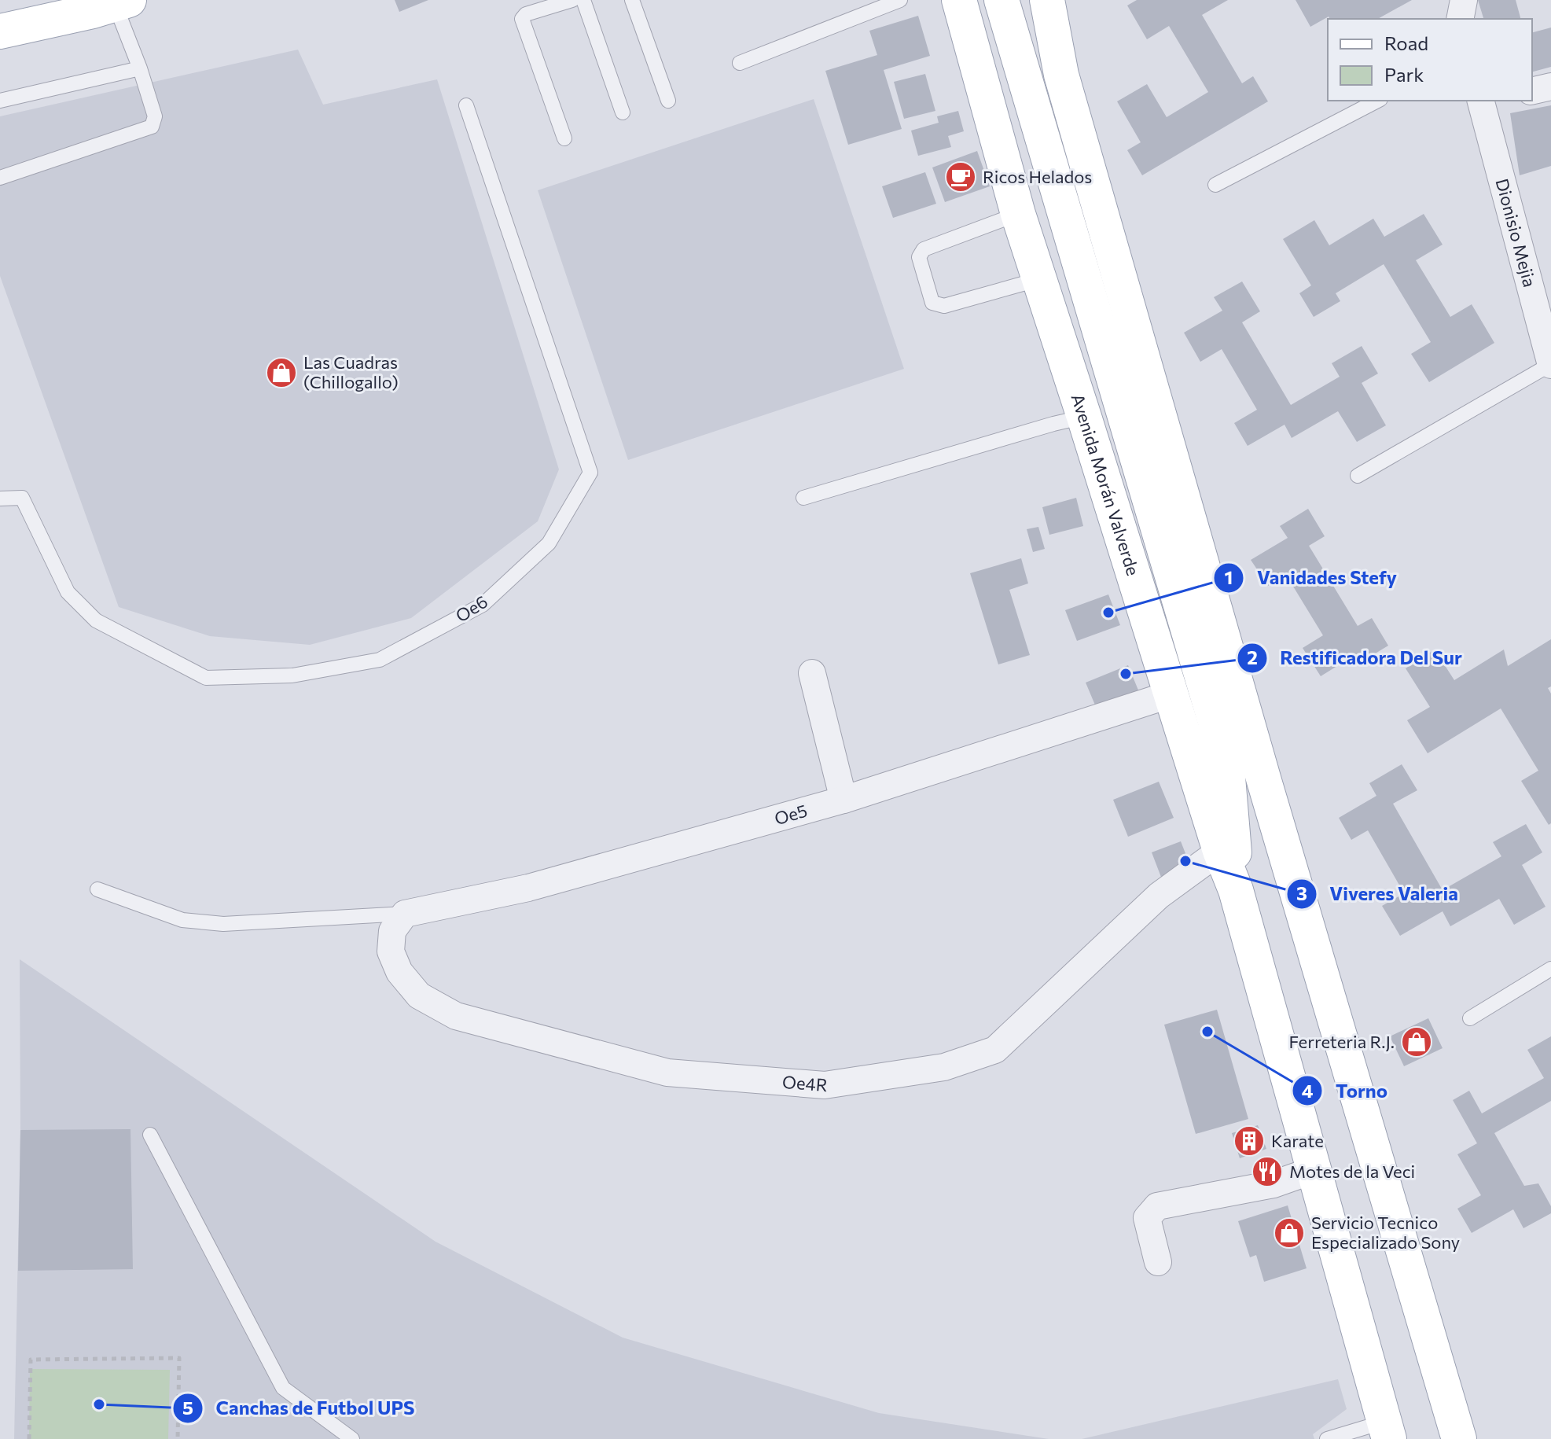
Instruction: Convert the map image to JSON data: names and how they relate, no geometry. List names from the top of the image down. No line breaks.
{"streets":{"main road":["Avenida Morán Valverde"],"street":["Dionisio Mejia","Oe5","Oe4R"],"lane":["Oe6"]},"crossings":[["Avenida Morán Valverde","Oe5"],["Avenida Morán Valverde","Oe4R"],["Oe5","Oe4R"]],"places":{"cafe":["Ricos Helados"],"shop":["Las Cuadras (Chillogallo)","Ferreteria R.J.","Servicio Tecnico Especializado Sony"],"other":["Vanidades Stefy","Restificadora Del Sur","Viveres Valeria","Torno","Canchas de Futbol UPS"],"building":["Karate"],"restaurant":["Motes de la Veci"]},"legend":["Road","Park"]}
